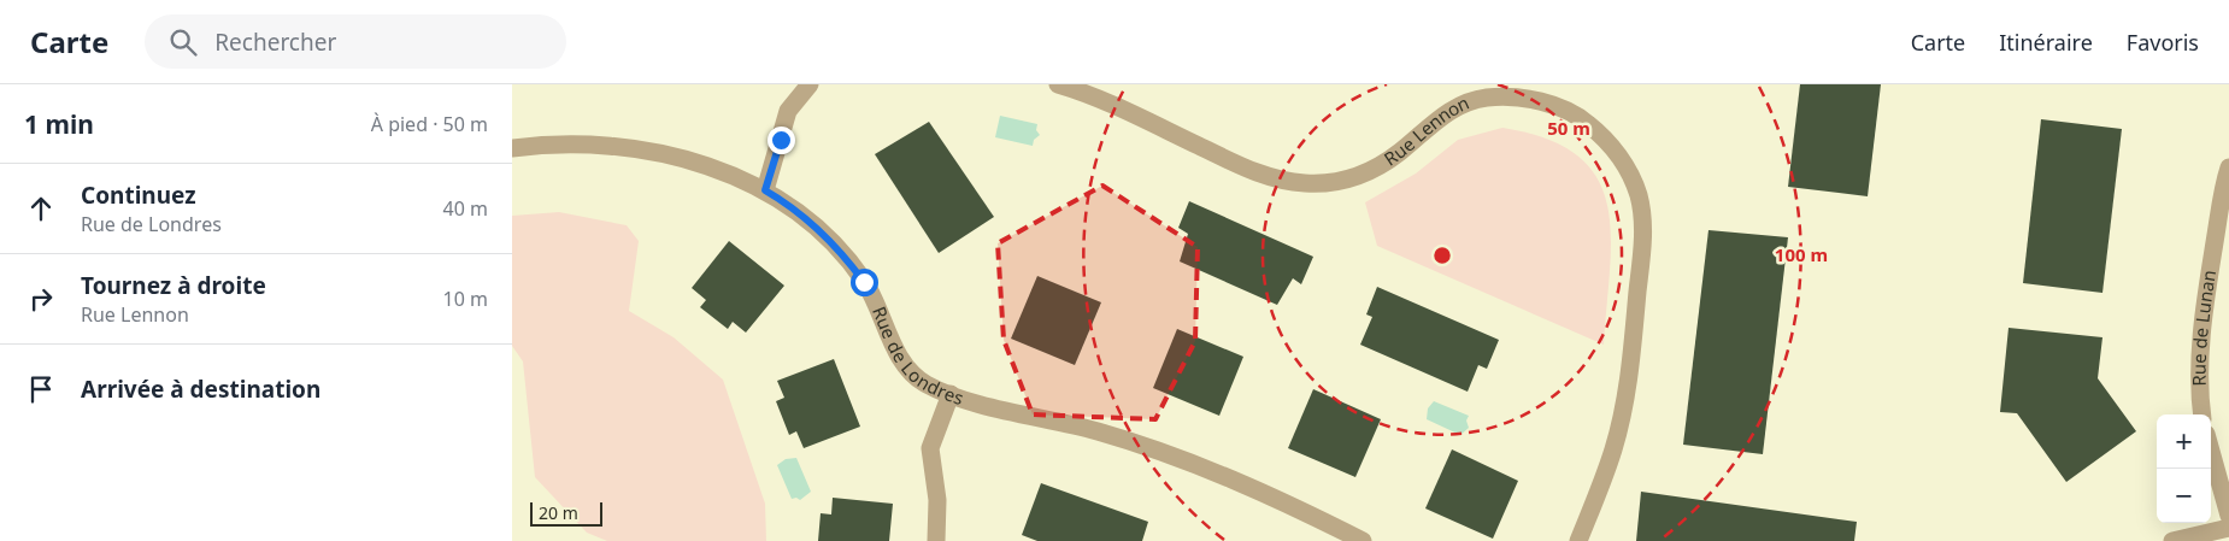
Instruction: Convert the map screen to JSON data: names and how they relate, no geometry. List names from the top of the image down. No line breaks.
{"streets":{"street":["Rue Lennon","Rue de Lunan","Rue de Londres"]},"scale_bar":"20 m","page":{"header":"Carte","search":"Rechercher","nav":["Carte","Itinéraire","Favoris"],"heading":["1 min","À pied · 50 m"],"list":[["Continuez","Rue de Londres","40 m"],["Tournez à droite","Rue Lennon","10 m"],"Arrivée à destination"],"map_buttons":["+","−"],"scale":"20 m"},"rings":["50 m","100 m"]}
